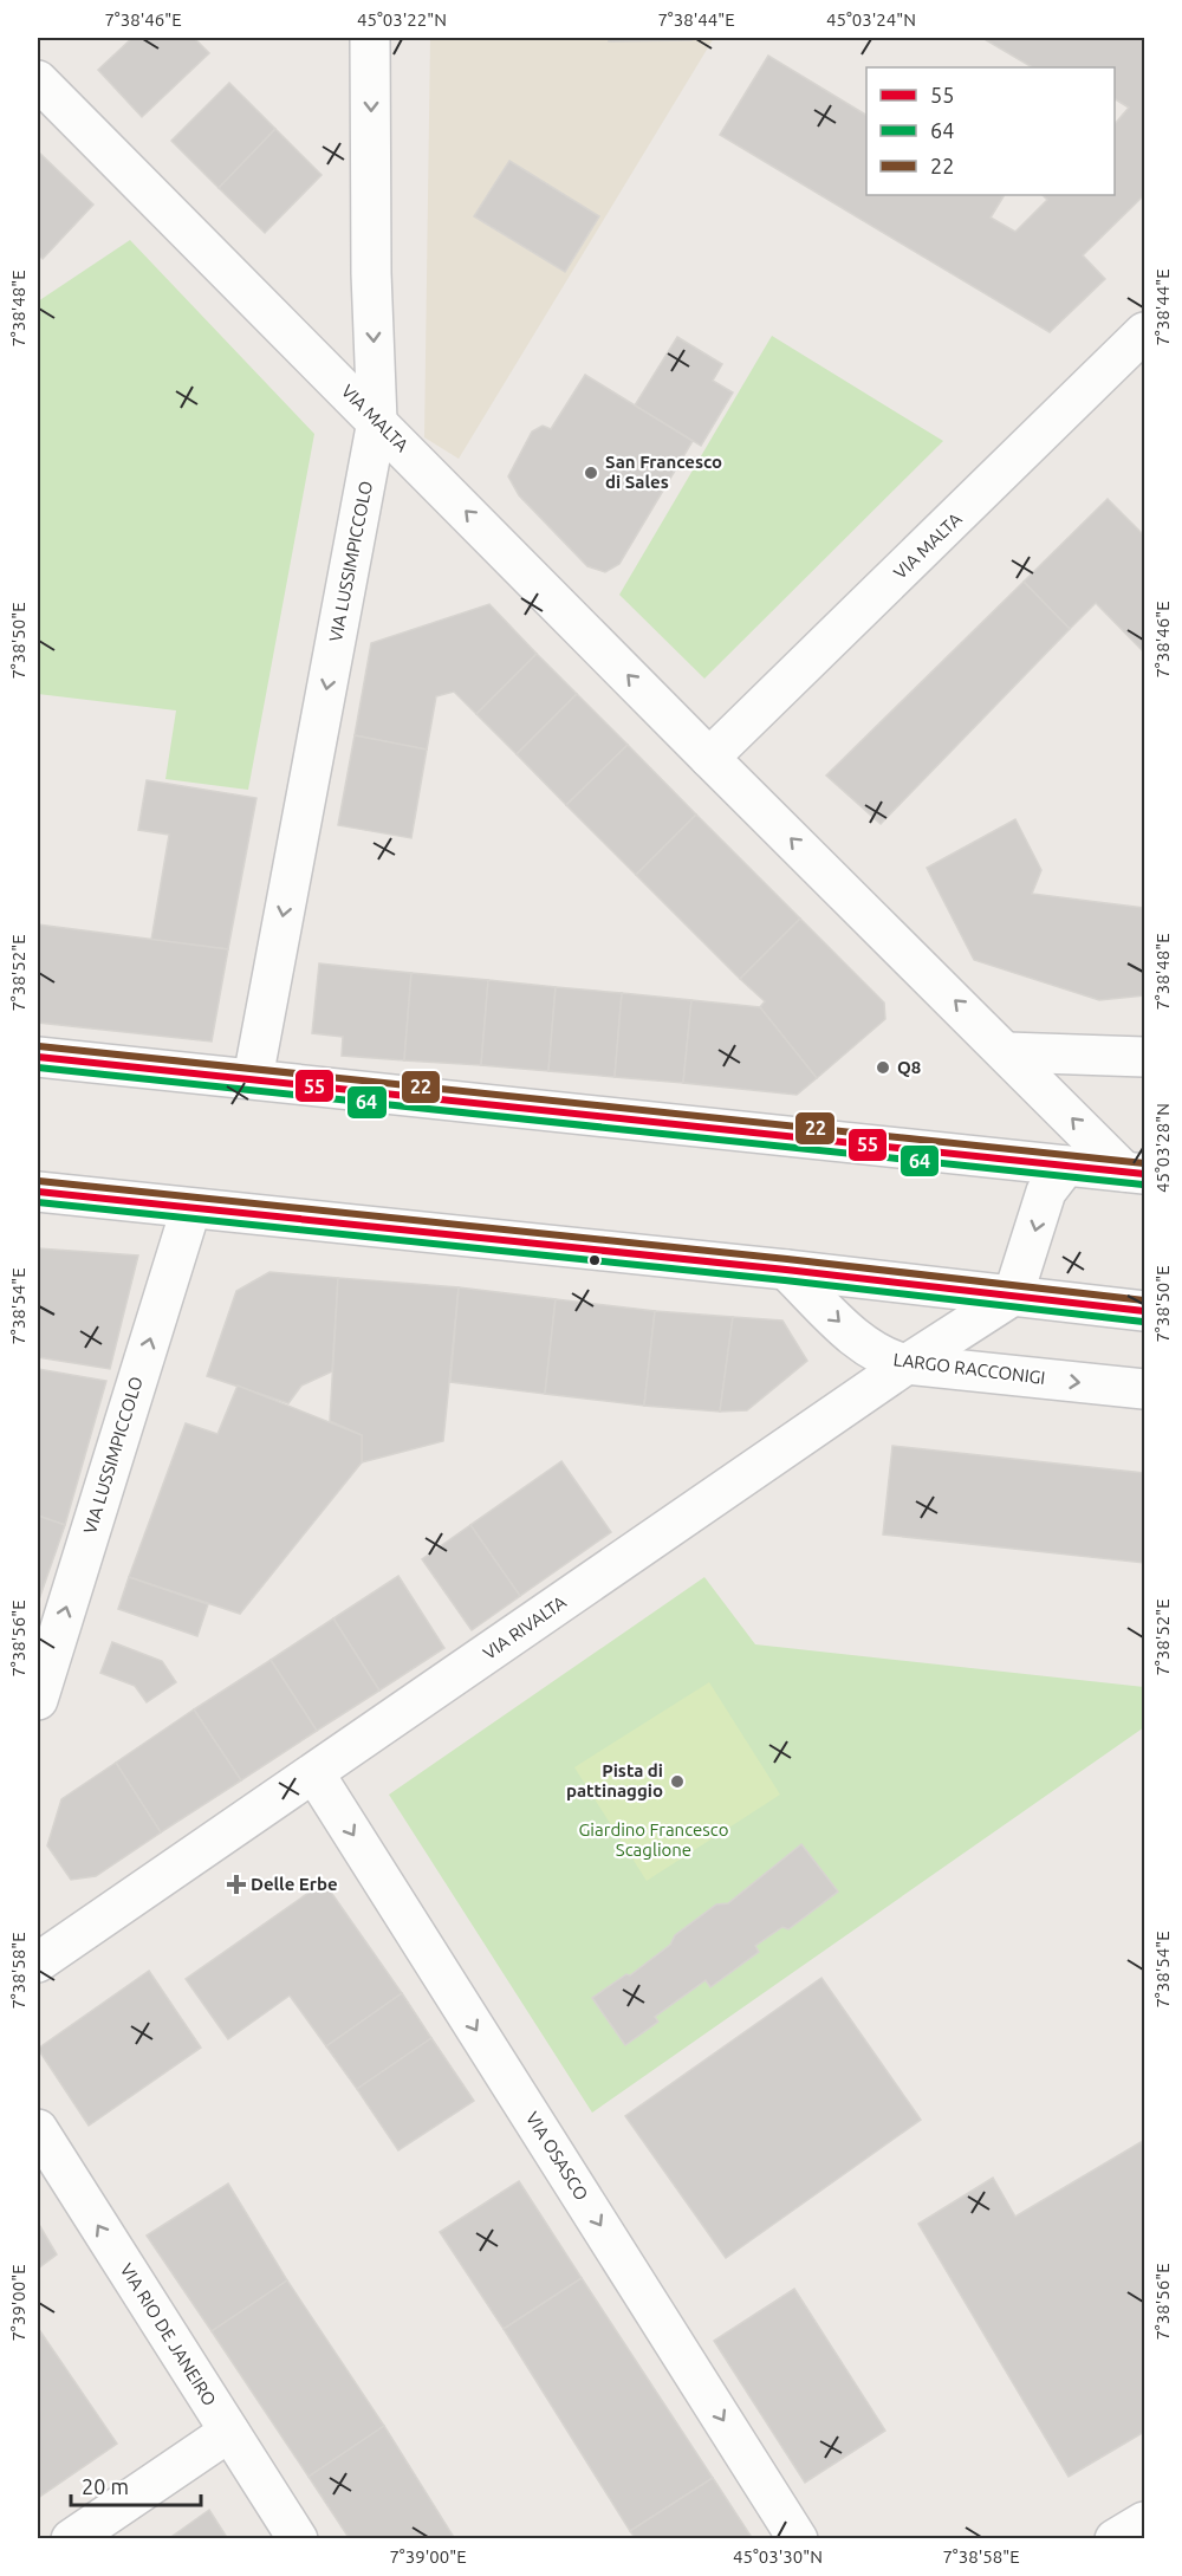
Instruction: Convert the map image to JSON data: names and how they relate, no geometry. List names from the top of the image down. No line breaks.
{"streets":{"street":["VIA MALTA","VIA LUSSIMPICCOLO","LARGO RACCONIGI","VIA RIVALTA","VIA OSASCO","VIA RIO DE JANEIRO"]},"crossings":[["VIA MALTA","VIA LUSSIMPICCOLO"],["LARGO RACCONIGI","VIA RIVALTA"],["VIA RIVALTA","VIA OSASCO"]],"one_way":["VIA MALTA","VIA OSASCO","VIA RIO DE JANEIRO"],"parks":["Giardino Francesco Scaglione"],"places":{"other":["San Francesco di Sales","Q8","Pista di pattinaggio"],"health":["Delle Erbe"]},"lines":["transit line 22","transit line 55","transit line 64"],"legend":["55","64","22"],"scale_bar":"20 m","coordinates":["7°38'46\"E","45°03'22\"N","7°38'44\"E","45°03'24\"N","7°38'48\"E","7°38'50\"E","7°38'52\"E","45°03'28\"N","7°38'54\"E","7°38'56\"E","7°38'58\"E","7°39'00\"E","45°03'30\"N"]}
